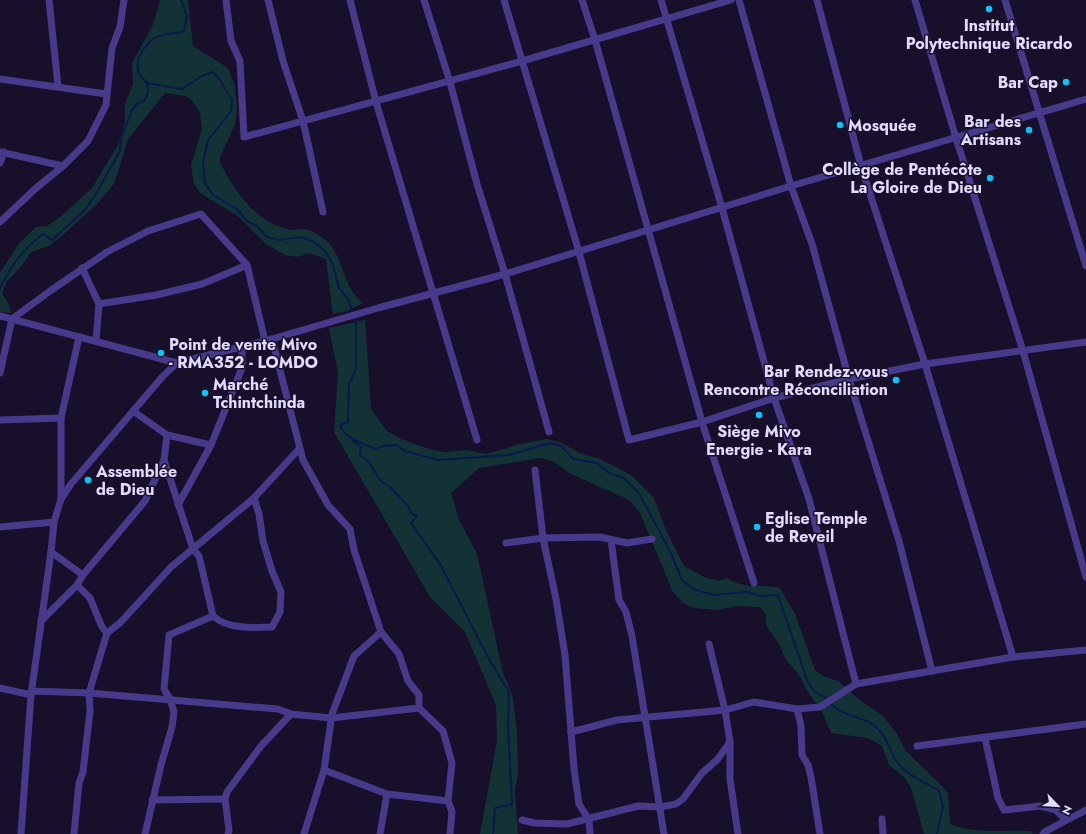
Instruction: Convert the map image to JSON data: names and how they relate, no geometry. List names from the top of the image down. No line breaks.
{"places":["Institut Polytechnique Ricardo","Bar Cap","Mosquée","Bar des Artisans","Collège de Pentécôte La Gloire de Dieu","Point de vente Mivo - RMA352 - LOMDO","Bar Rendez-vous Rencontre Réconciliation","Marché Tchintchinda","Siège Mivo Energie - Kara","Assemblée de Dieu","Eglise Temple de Reveil"],"north":"bottom right"}
